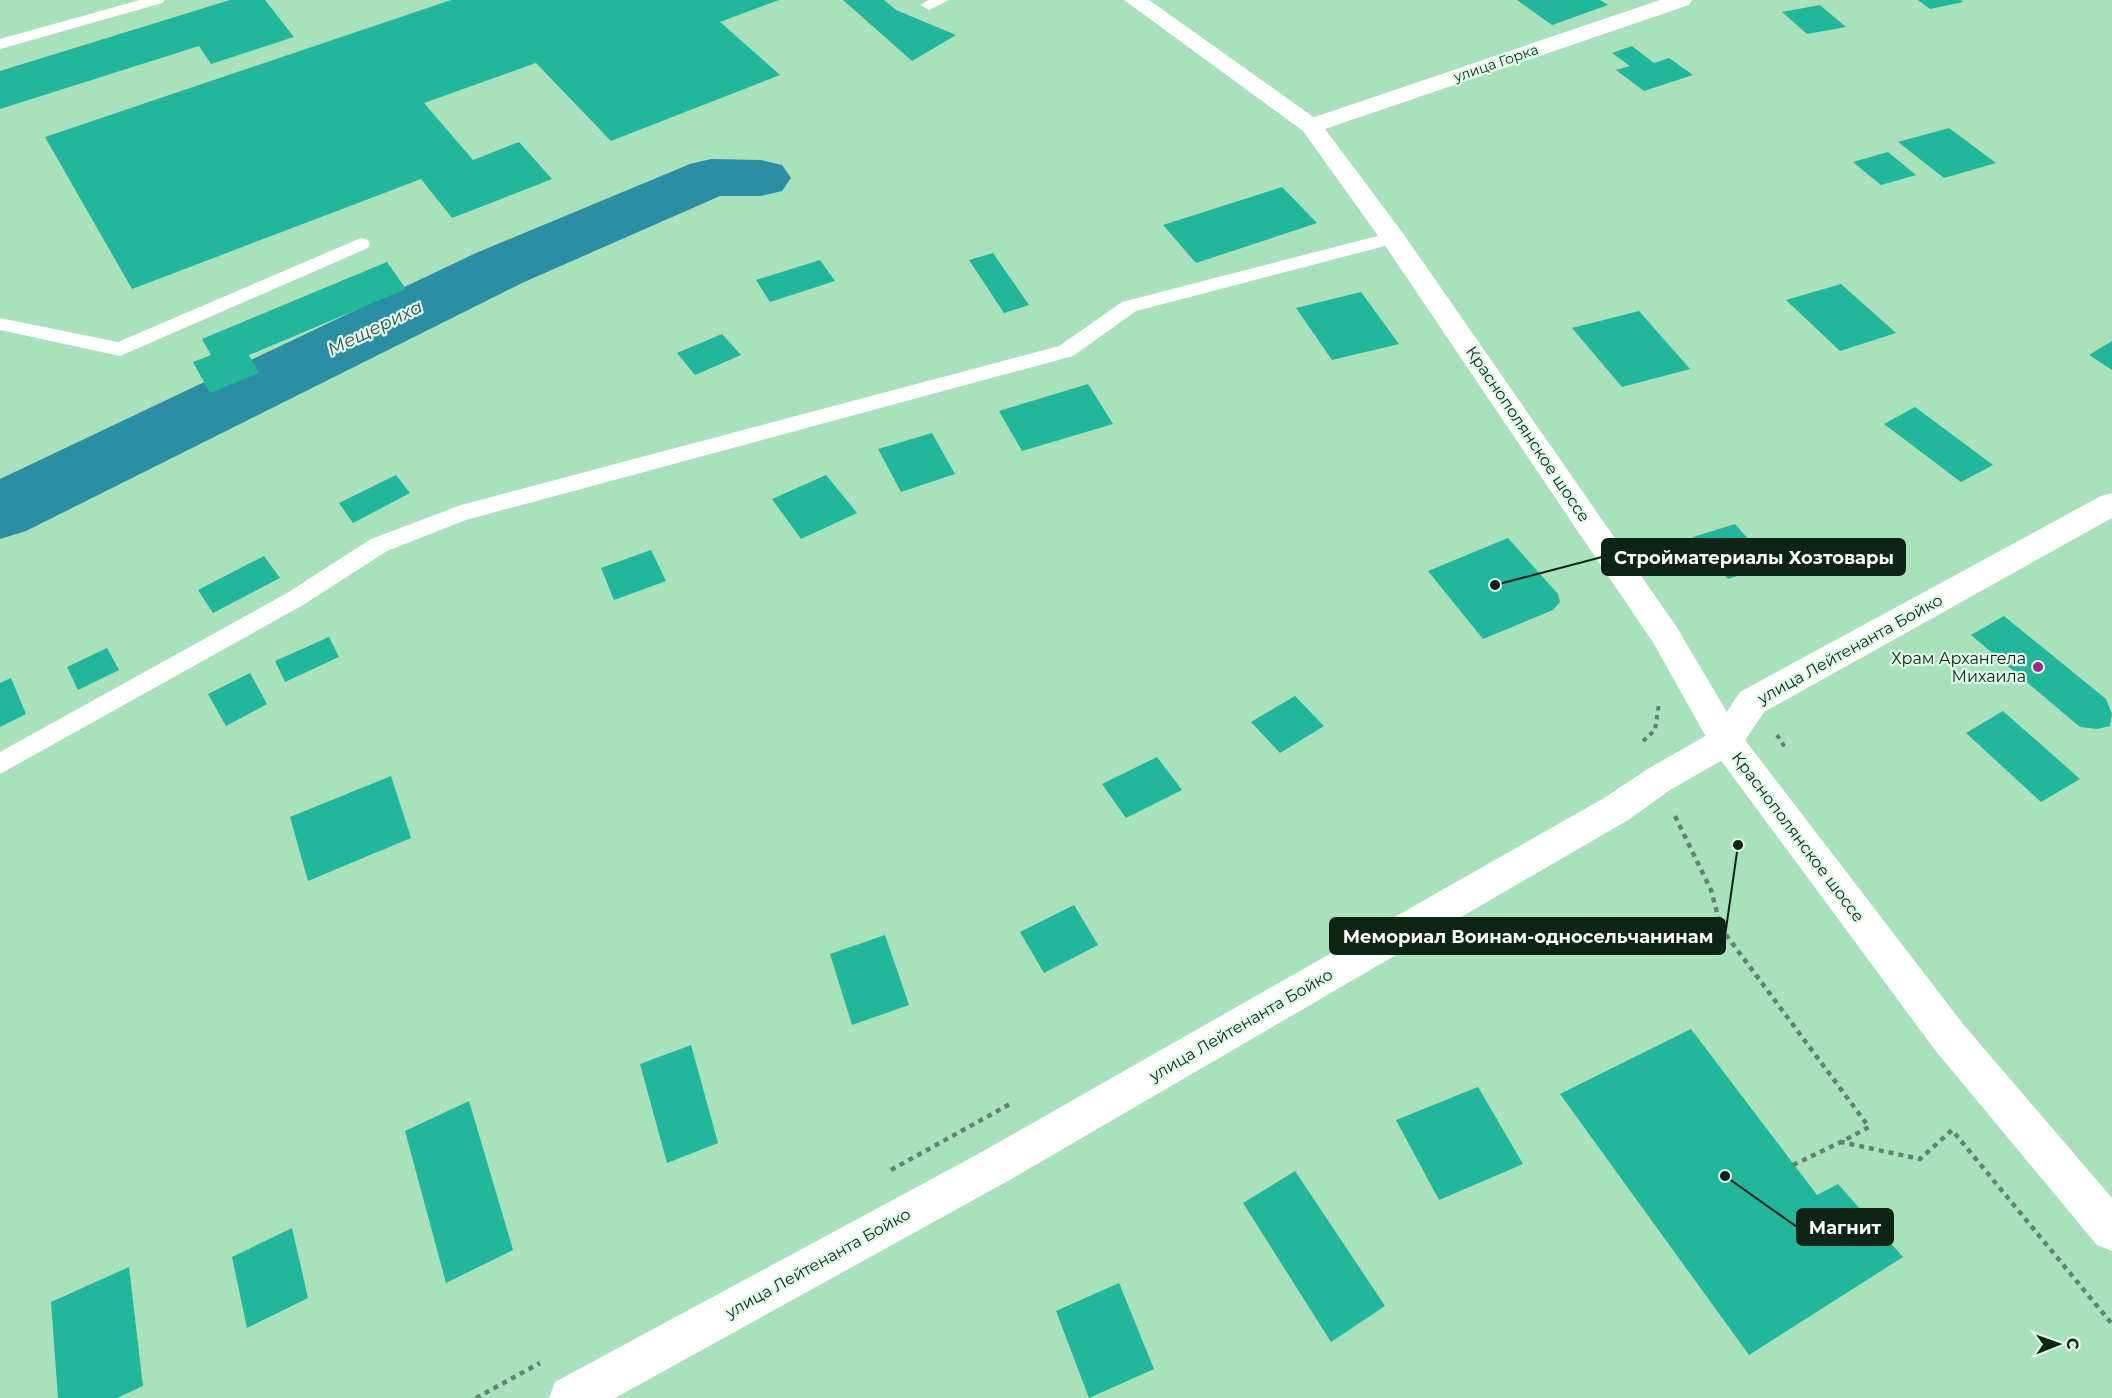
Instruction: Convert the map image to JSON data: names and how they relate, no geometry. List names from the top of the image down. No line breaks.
{"streets":{"street":["улица Горка","Краснополянское шоссе","улица Лейтенанта Бойко"]},"crossings":[["улица Горка","Краснополянское шоссе"],["Краснополянское шоссе","улица Лейтенанта Бойко"]],"water":["Мещериха"],"places":["Стройматериалы Хозтовары","Храм Архангела Михаила","Мемориал Воинам-односельчанинам","Магнит"],"north":"right"}
